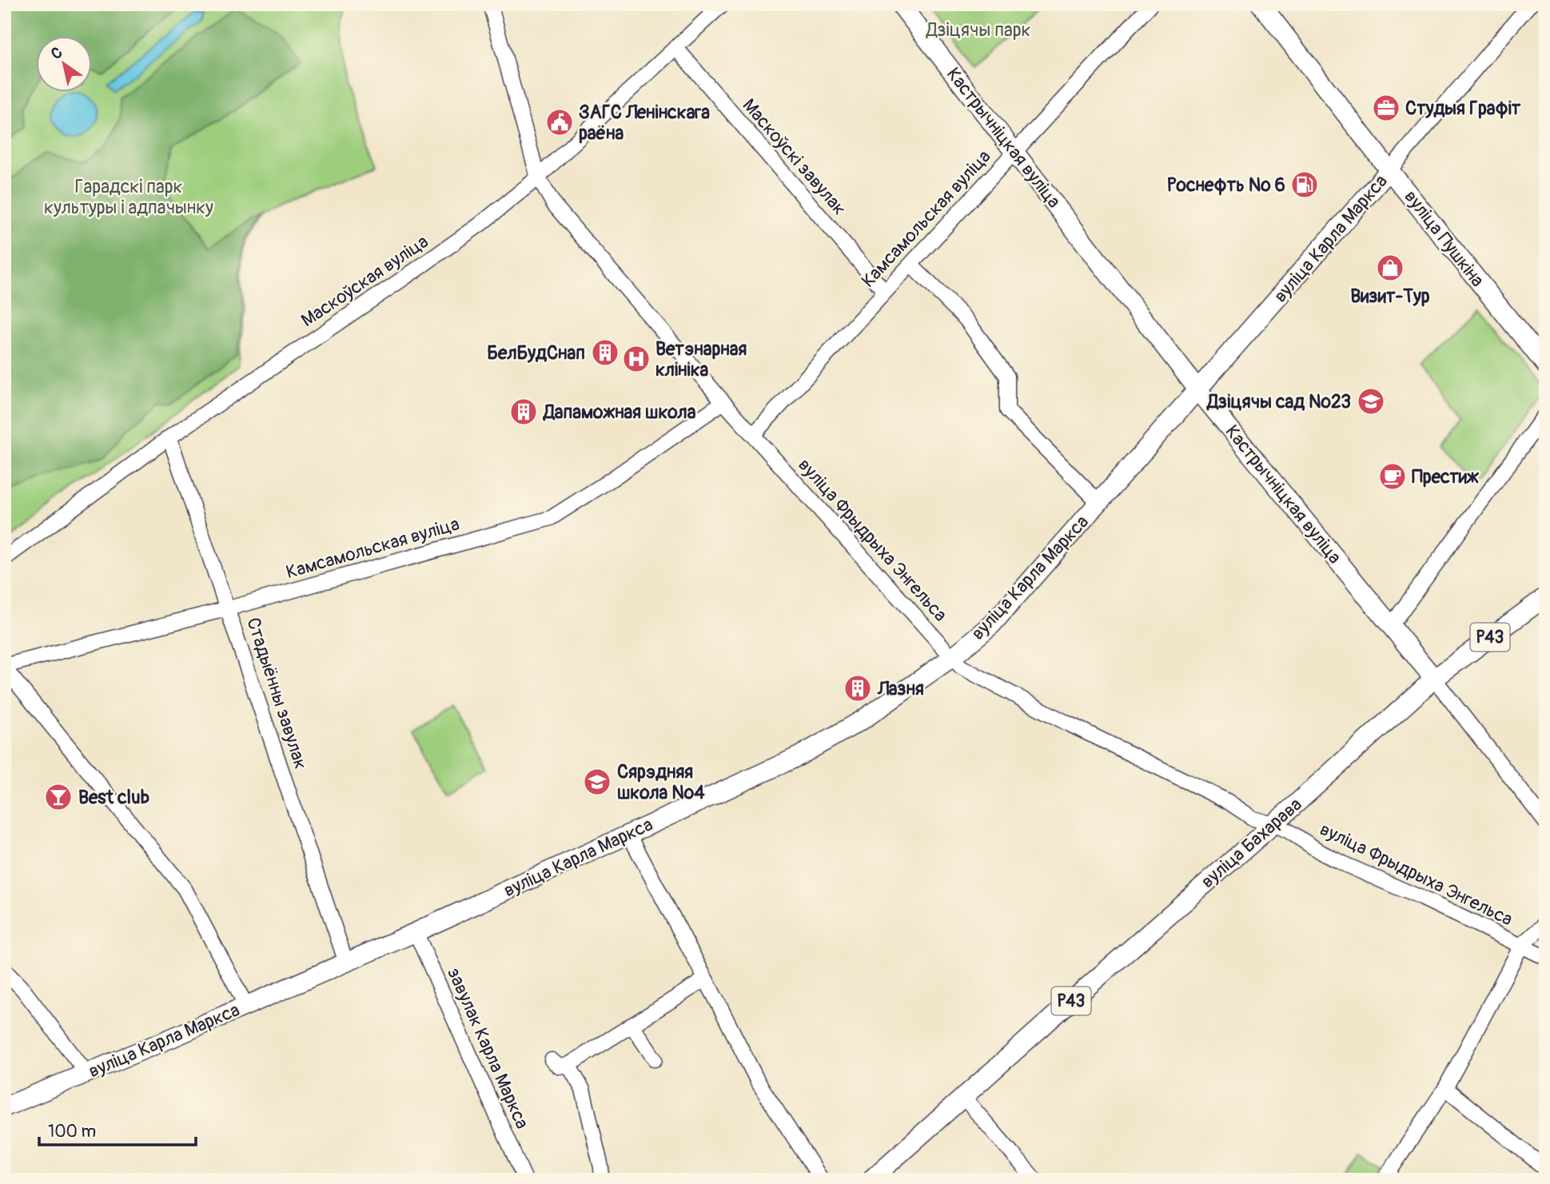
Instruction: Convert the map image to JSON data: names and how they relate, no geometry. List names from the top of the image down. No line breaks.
{"streets":{"main road":["Кастрычніцкая вуліца","вуліца Карла Маркса","вуліца Пушкіна","Р43","вуліца Бахарава"],"street":["Маскоўскі завулак","Камсамольская вуліца","Маскоўская вуліца","вуліца Фрыдрыха Энгельса","Стадыённы завулак","завулак Карла Маркса"]},"crossings":[["Кастрычніцкая вуліца","Камсамольская вуліца"],["Кастрычніцкая вуліца","вуліца Карла Маркса"],["Кастрычніцкая вуліца","вуліца Бахарава"],["Маскоўскі завулак","Камсамольская вуліца"],["Маскоўскі завулак","Маскоўская вуліца"],["Камсамольская вуліца","вуліца Фрыдрыха Энгельса"],["Камсамольская вуліца","Стадыённы завулак"],["вуліца Карла Маркса","вуліца Пушкіна"],["вуліца Карла Маркса","вуліца Фрыдрыха Энгельса"],["вуліца Карла Маркса","Стадыённы завулак"],["вуліца Карла Маркса","завулак Карла Маркса"],["Маскоўская вуліца","вуліца Фрыдрыха Энгельса"],["Маскоўская вуліца","Стадыённы завулак"],["вуліца Фрыдрыха Энгельса","вуліца Бахарава"]],"parks":["Дзіцячы парк","Гарадскі парк культуры і адпачынку"],"places":{"office":["Студыя Графіт"],"public building":["ЗАГС Ленінскага раёна"],"fuel station":["Роснефть № 6"],"shop":["Визит-Тур"],"building":["БелБудСнап","Дапаможная школа","Лазня"],"hospital":["Ветэнарная клініка"],"school or university":["Дзіцячы сад №23","Сярэдняя школа №4"],"cafe":["Престиж"],"bar":["Best club"]},"scale_bar":"100 m","north":"top left"}
